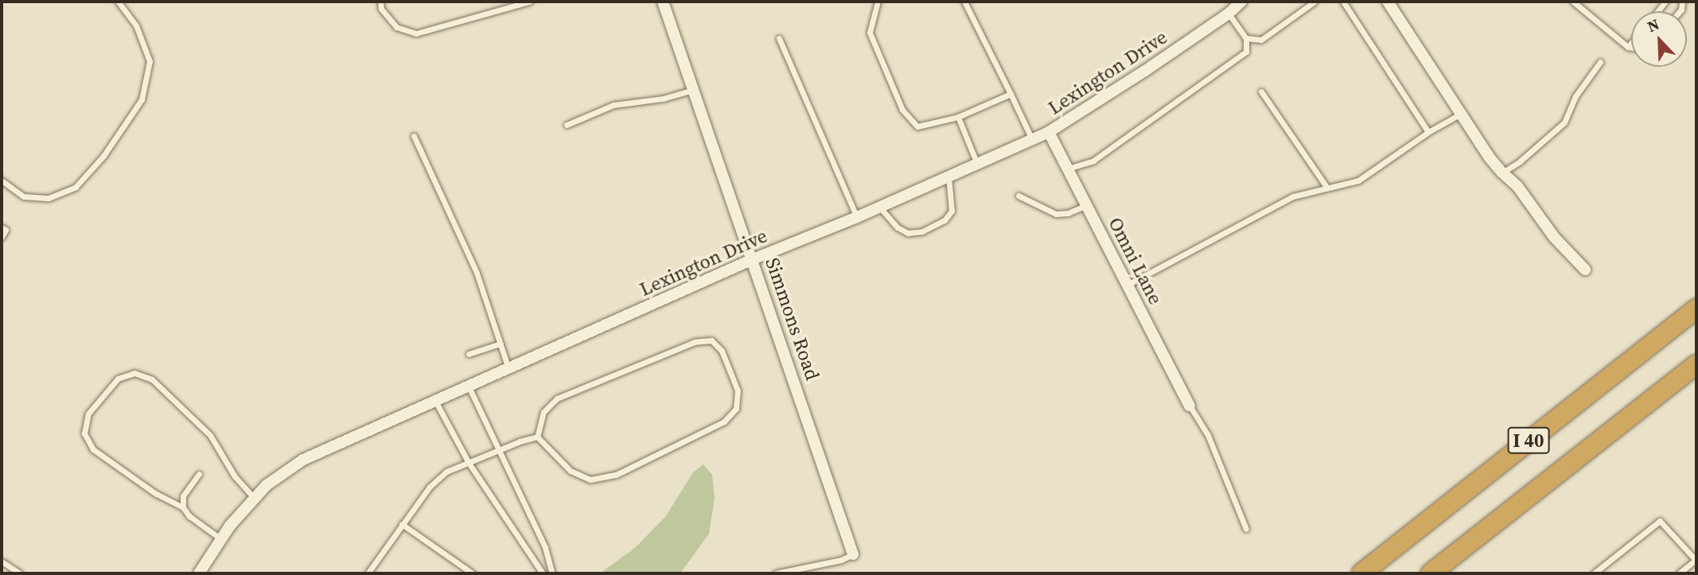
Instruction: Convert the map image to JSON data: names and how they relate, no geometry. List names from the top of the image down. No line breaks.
{"streets":{"highway":["I 40"],"street":["Lexington Drive","Omni Lane","Simmons Road"]},"crossings":[["Lexington Drive","Omni Lane"],["Lexington Drive","Simmons Road"]],"north":"top left"}
